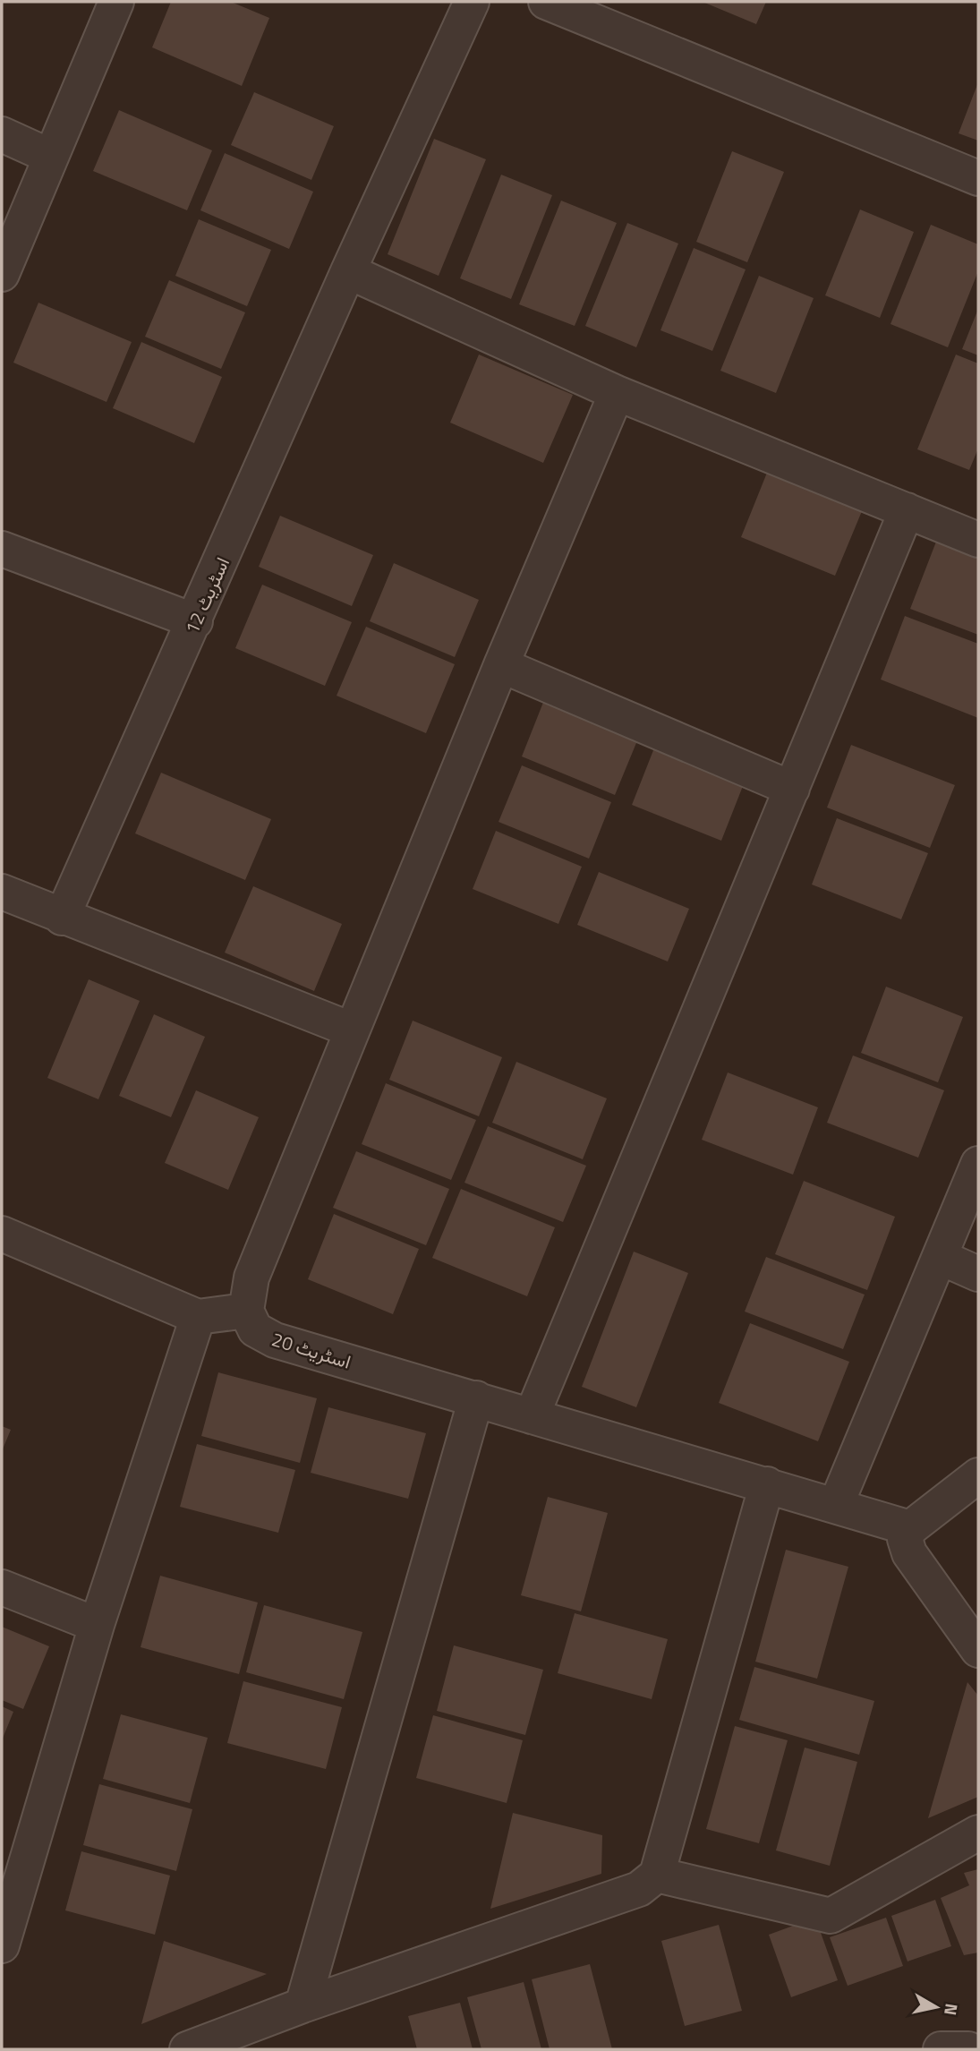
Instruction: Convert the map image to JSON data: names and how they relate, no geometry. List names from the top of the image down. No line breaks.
{"streets":{"street":["اسٹریٹ 12","اسٹریٹ 20"]},"north":"right"}
